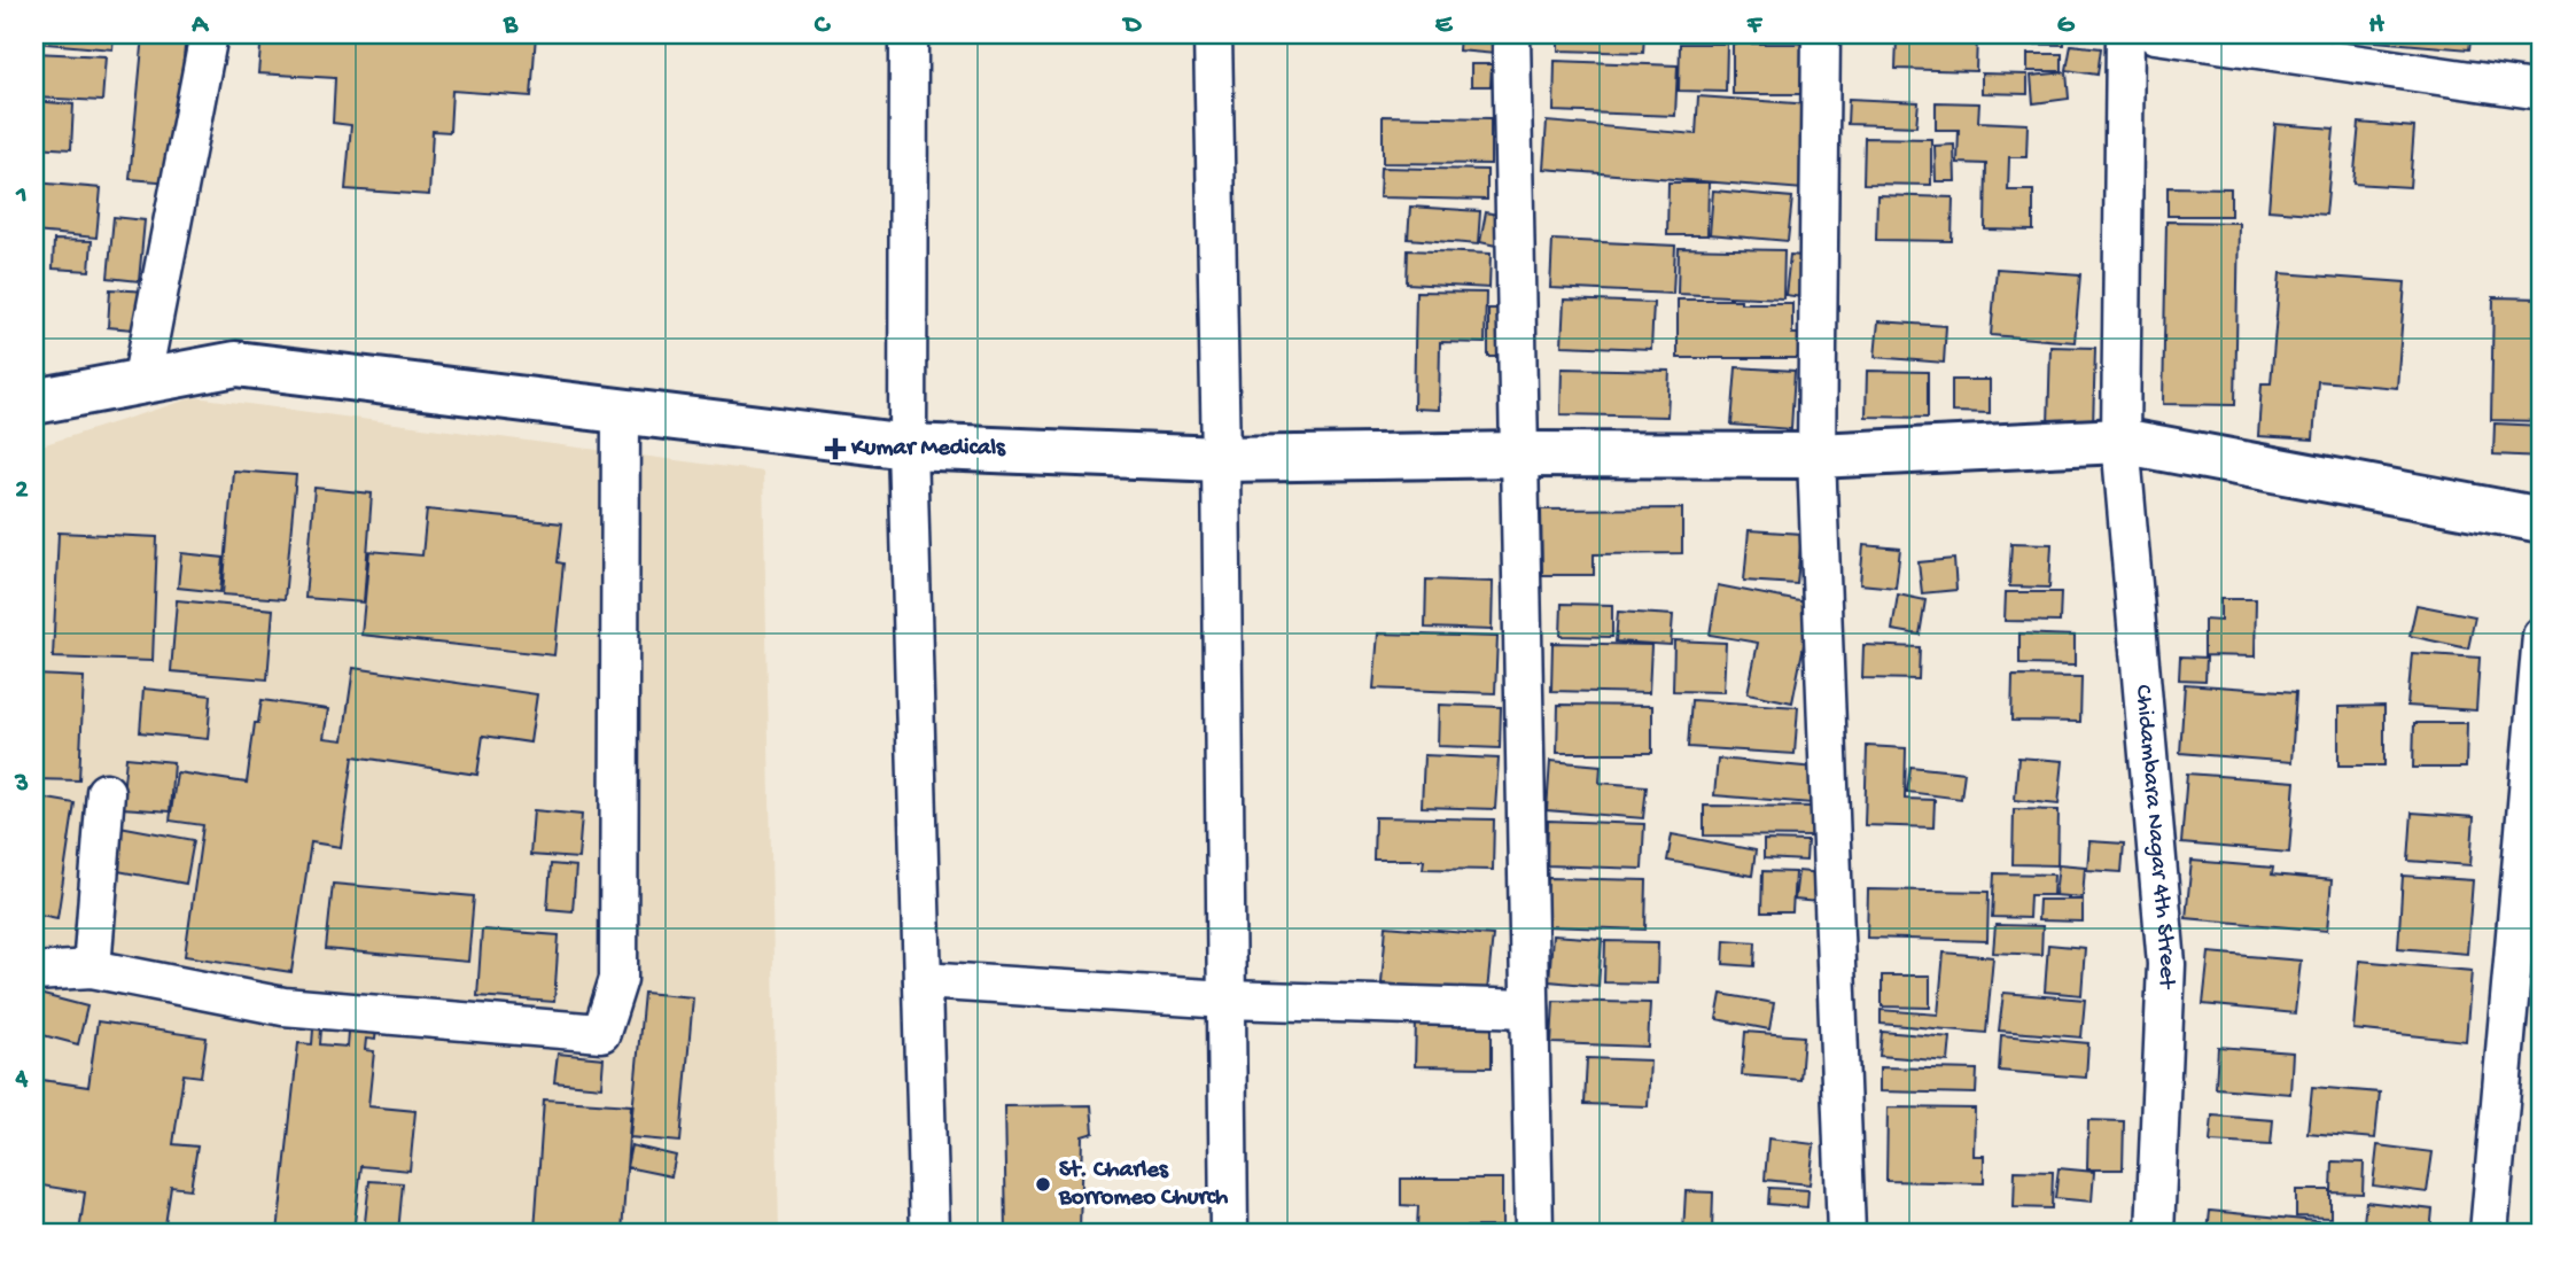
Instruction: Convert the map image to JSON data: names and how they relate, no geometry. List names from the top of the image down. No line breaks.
{"streets":{"street":["Chidambara Nagar 4th Street"]},"places":{"health":["Kumar Medicals"],"other":["St. Charles Borromeo Church"]},"grid":{"columns":["A","B","C","D","E","F","G","H"],"rows":["1","2","3","4"]}}
